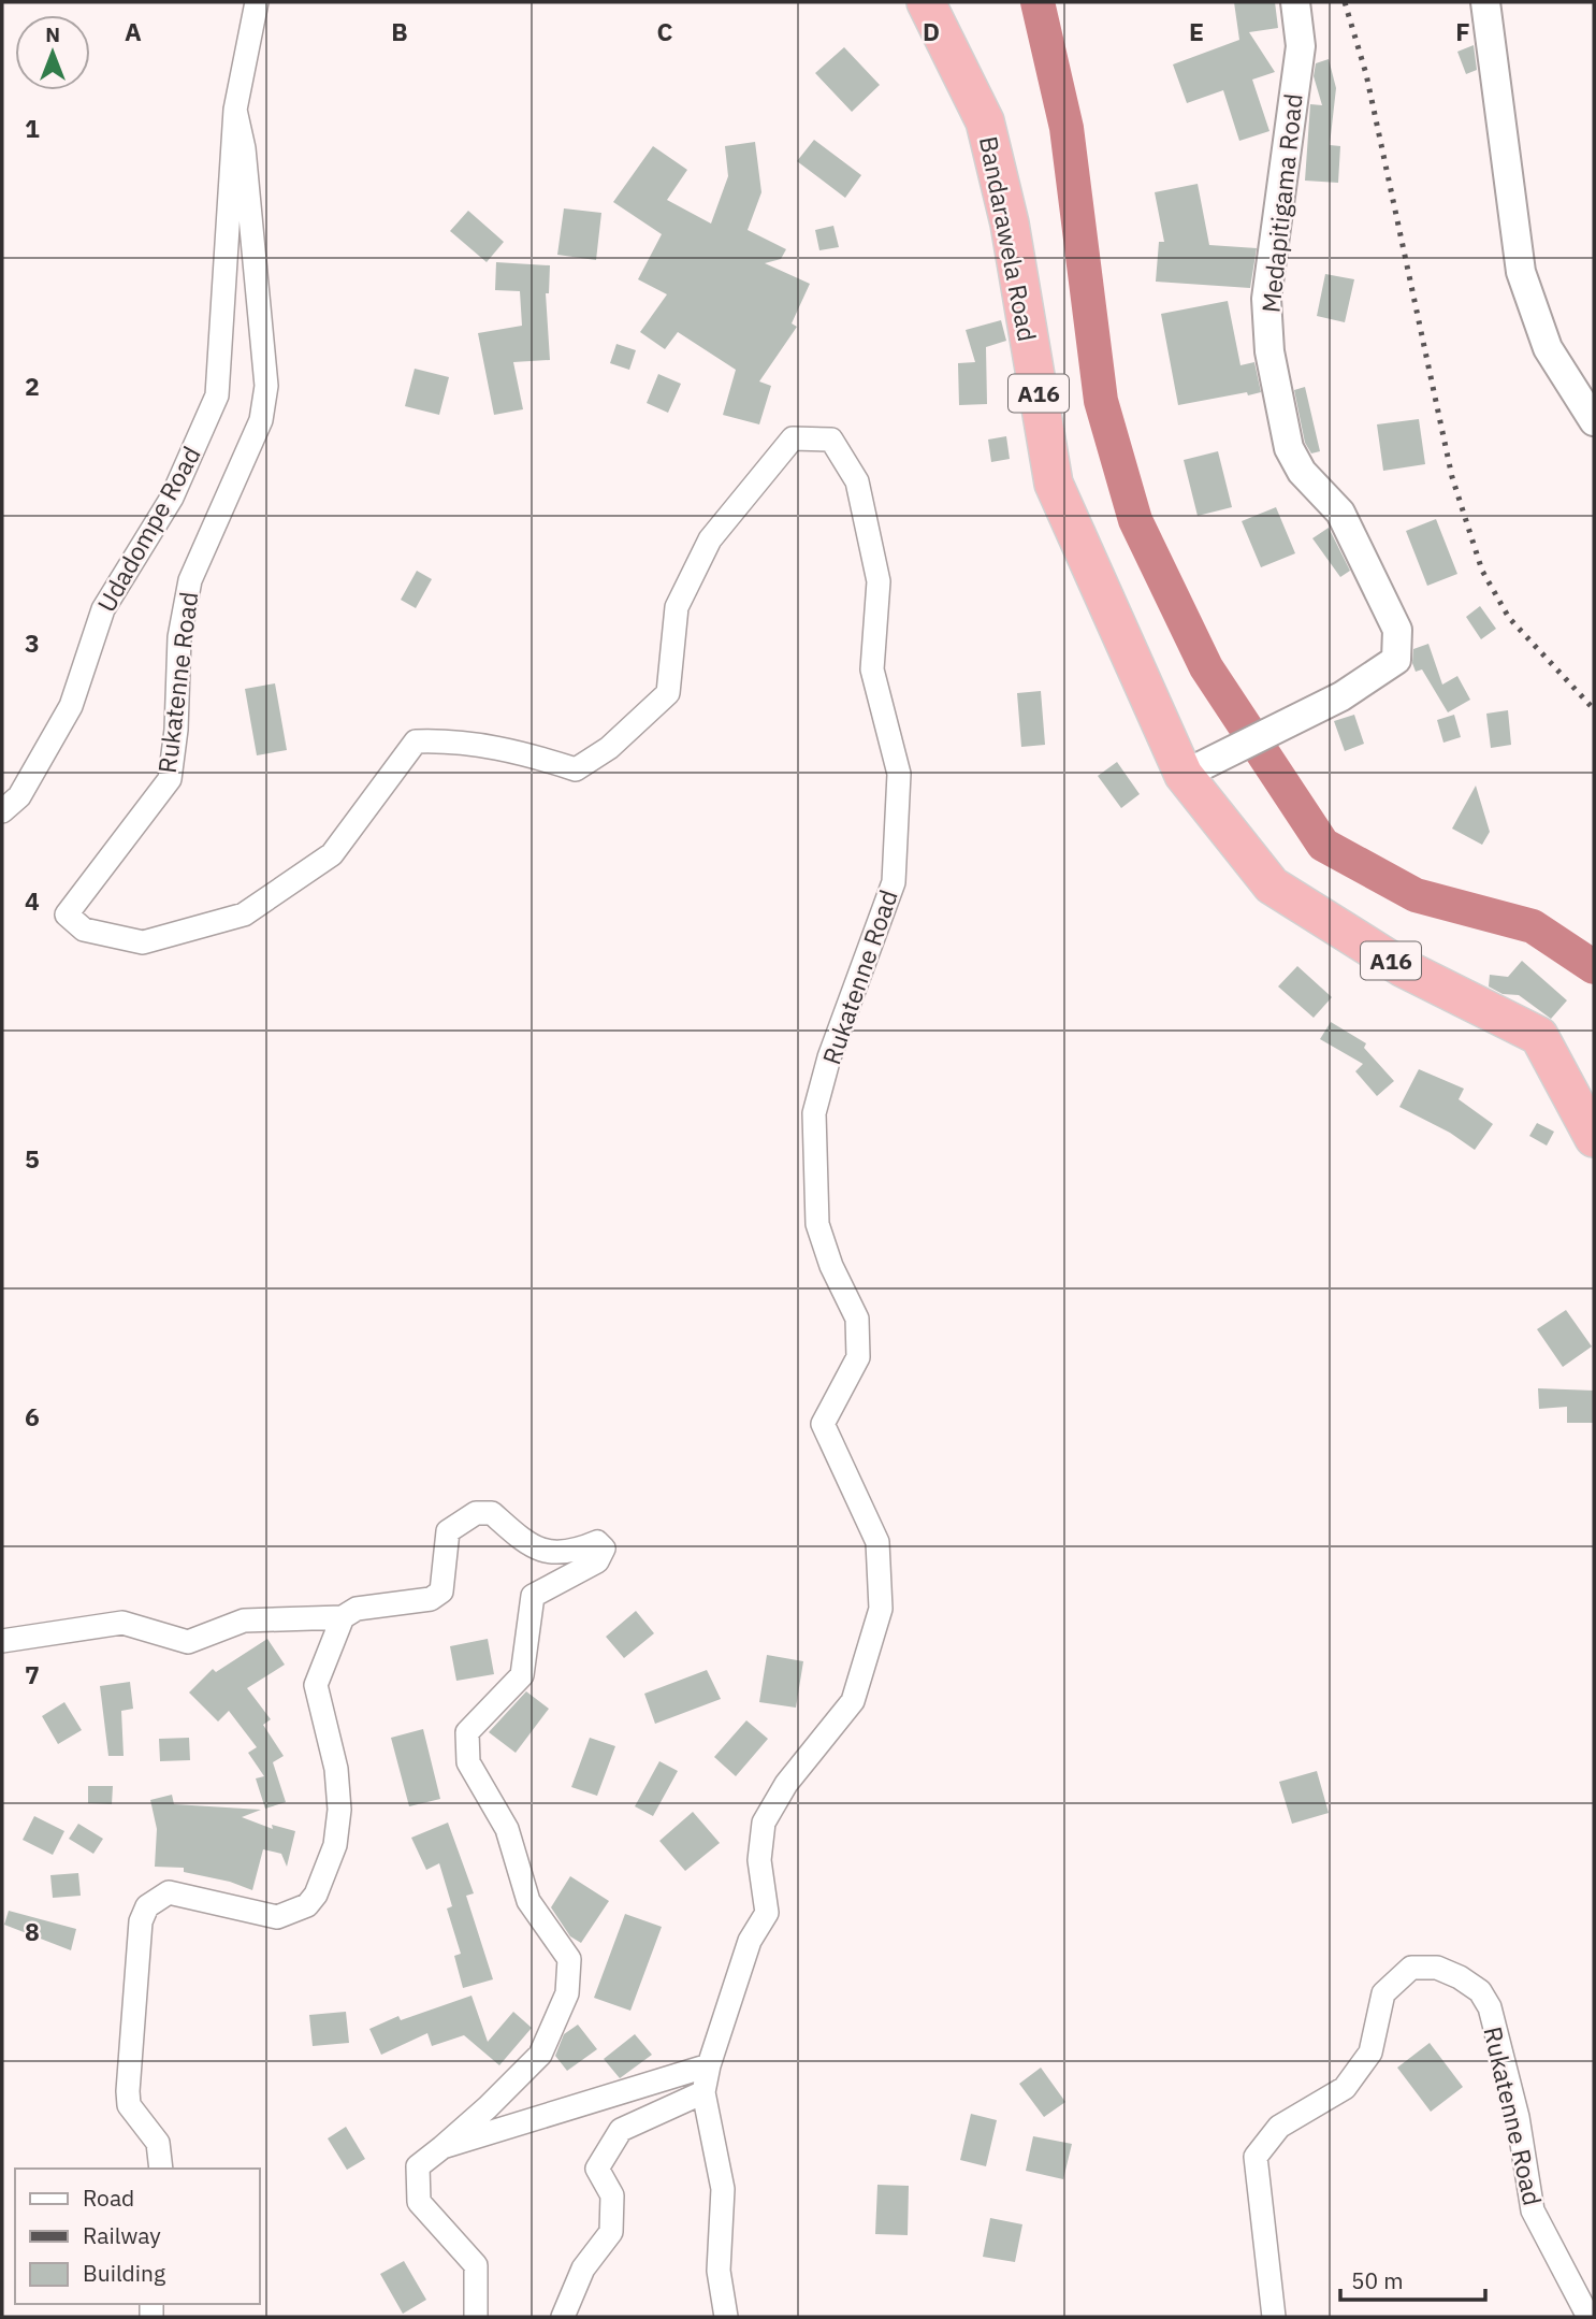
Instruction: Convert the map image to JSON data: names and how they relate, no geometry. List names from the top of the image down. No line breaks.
{"streets":{"highway":["Bandarawela Road","A16"],"street":["Medapitigama Road","Udadompe Road","Rukatenne Road"]},"crossings":[["Medapitigama Road","Bandarawela Road"],["Medapitigama Road","A16"],["Bandarawela Road","A16"],["Udadompe Road","Rukatenne Road"]],"legend":["Road","Railway","Building"],"scale_bar":"50 m","north":"top","grid":{"columns":["A","B","C","D","E","F"],"rows":["1","2","3","4","5","6","7","8"]}}
